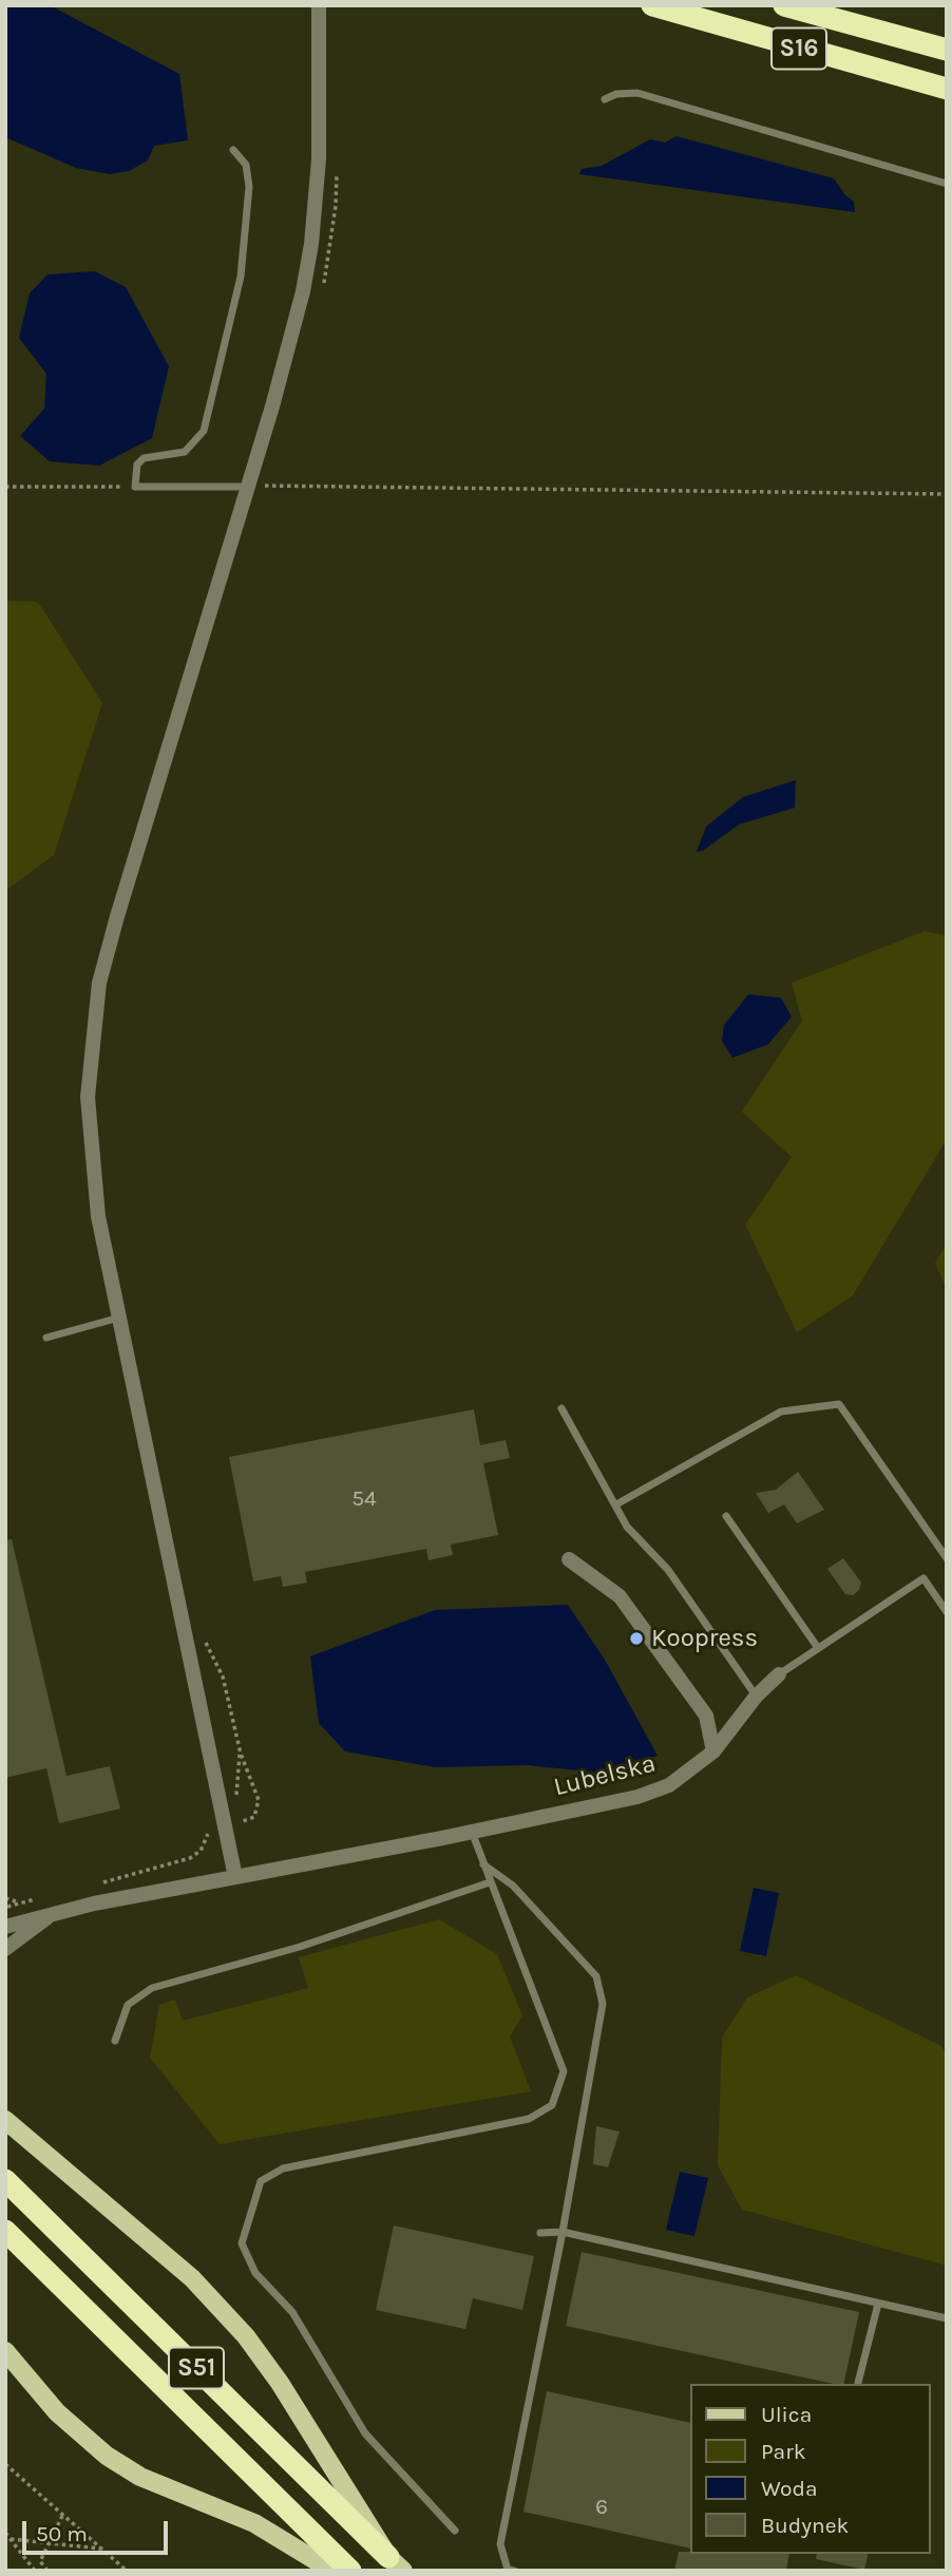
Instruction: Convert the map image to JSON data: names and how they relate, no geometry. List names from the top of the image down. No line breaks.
{"streets":{"highway":["S16","S51"],"street":["Lubelska"]},"places":["Koopress"],"house_numbers":["54","6"],"legend":["Ulica","Park","Woda","Budynek"],"scale_bar":"50 m"}
